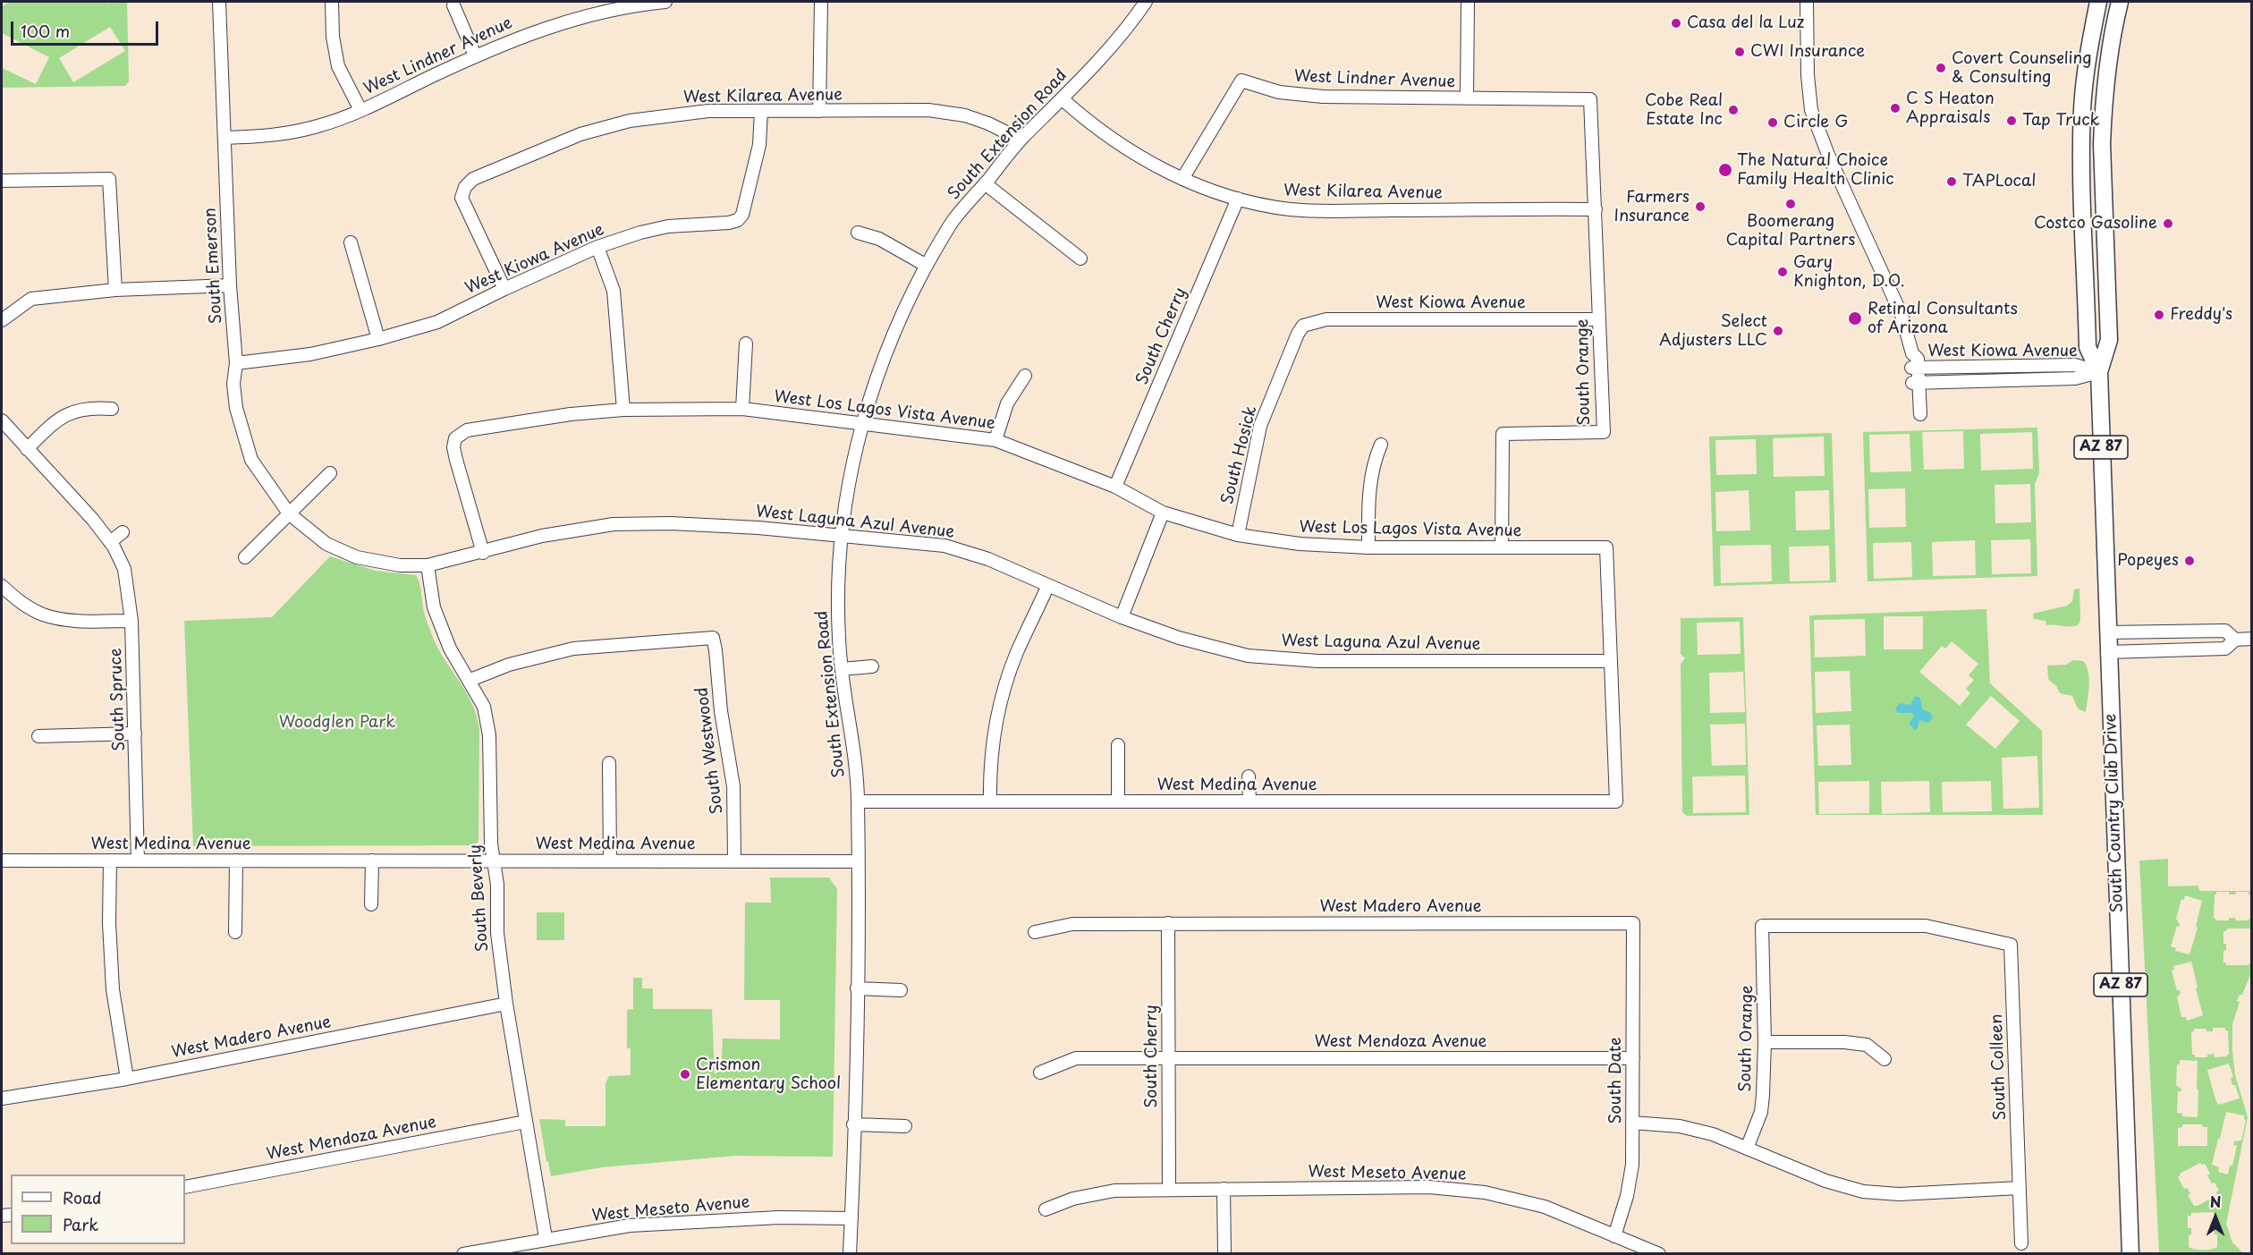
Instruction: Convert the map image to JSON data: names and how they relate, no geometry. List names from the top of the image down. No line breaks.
{"streets":{"main road":["AZ 87","South Country Club Drive"],"street":["West Lindner Avenue","West Kilarea Avenue","South Extension Road","West Kiowa Avenue","South Emerson","South Cherry","South Orange","West Los Lagos Vista Avenue","South Hosick","West Laguna Azul Avenue","South Spruce","South Westwood","West Medina Avenue","South Beverly","West Madero Avenue","West Mendoza Avenue","South Colleen","South Date","West Meseto Avenue"]},"crossings":[["West Lindner Avenue","West Kilarea Avenue"],["West Lindner Avenue","South Emerson"],["West Lindner Avenue","South Orange"],["West Kilarea Avenue","South Extension Road"],["West Kilarea Avenue","West Kiowa Avenue"],["West Kilarea Avenue","South Cherry"],["West Kilarea Avenue","South Orange"],["South Extension Road","West Los Lagos Vista Avenue"],["South Extension Road","West Laguna Azul Avenue"],["South Extension Road","West Medina Avenue"],["South Extension Road","West Meseto Avenue"],["West Kiowa Avenue","South Emerson"],["West Kiowa Avenue","South Orange"],["West Kiowa Avenue","South Hosick"],["West Kiowa Avenue","South Country Club Drive"],["South Emerson","West Laguna Azul Avenue"],["South Cherry","West Los Lagos Vista Avenue"],["South Cherry","West Madero Avenue"],["South Cherry","West Mendoza Avenue"],["South Cherry","West Meseto Avenue"],["South Orange","West Los Lagos Vista Avenue"],["South Orange","South Colleen"],["West Los Lagos Vista Avenue","South Hosick"],["West Los Lagos Vista Avenue","West Laguna Azul Avenue"],["West Los Lagos Vista Avenue","West Medina Avenue"],["West Laguna Azul Avenue","West Medina Avenue"],["West Laguna Azul Avenue","South Beverly"],["South Spruce","West Medina Avenue"],["South Westwood","West Medina Avenue"],["South Westwood","South Beverly"],["West Medina Avenue","South Beverly"],["South Beverly","West Madero Avenue"],["South Beverly","West Mendoza Avenue"],["South Beverly","West Meseto Avenue"],["West Madero Avenue","South Date"],["West Mendoza Avenue","South Date"],["South Date","West Meseto Avenue"]],"parks":["Woodglen Park"],"places":["Casa del la Luz","CWI Insurance","Covert Counseling & Consulting","C S Heaton Appraisals","Cobe Real Estate Inc","Tap Truck","Circle G","The Natural Choice Family Health Clinic","TAPLocal","Boomerang Capital Partners","Farmers Insurance","Costco Gasoline","Gary Knighton, D.O.","Freddy's","Retinal Consultants of Arizona","Select Adjusters LLC","Popeyes","Crismon Elementary School"],"legend":["Road","Park"],"scale_bar":"100 m","north":"top"}
